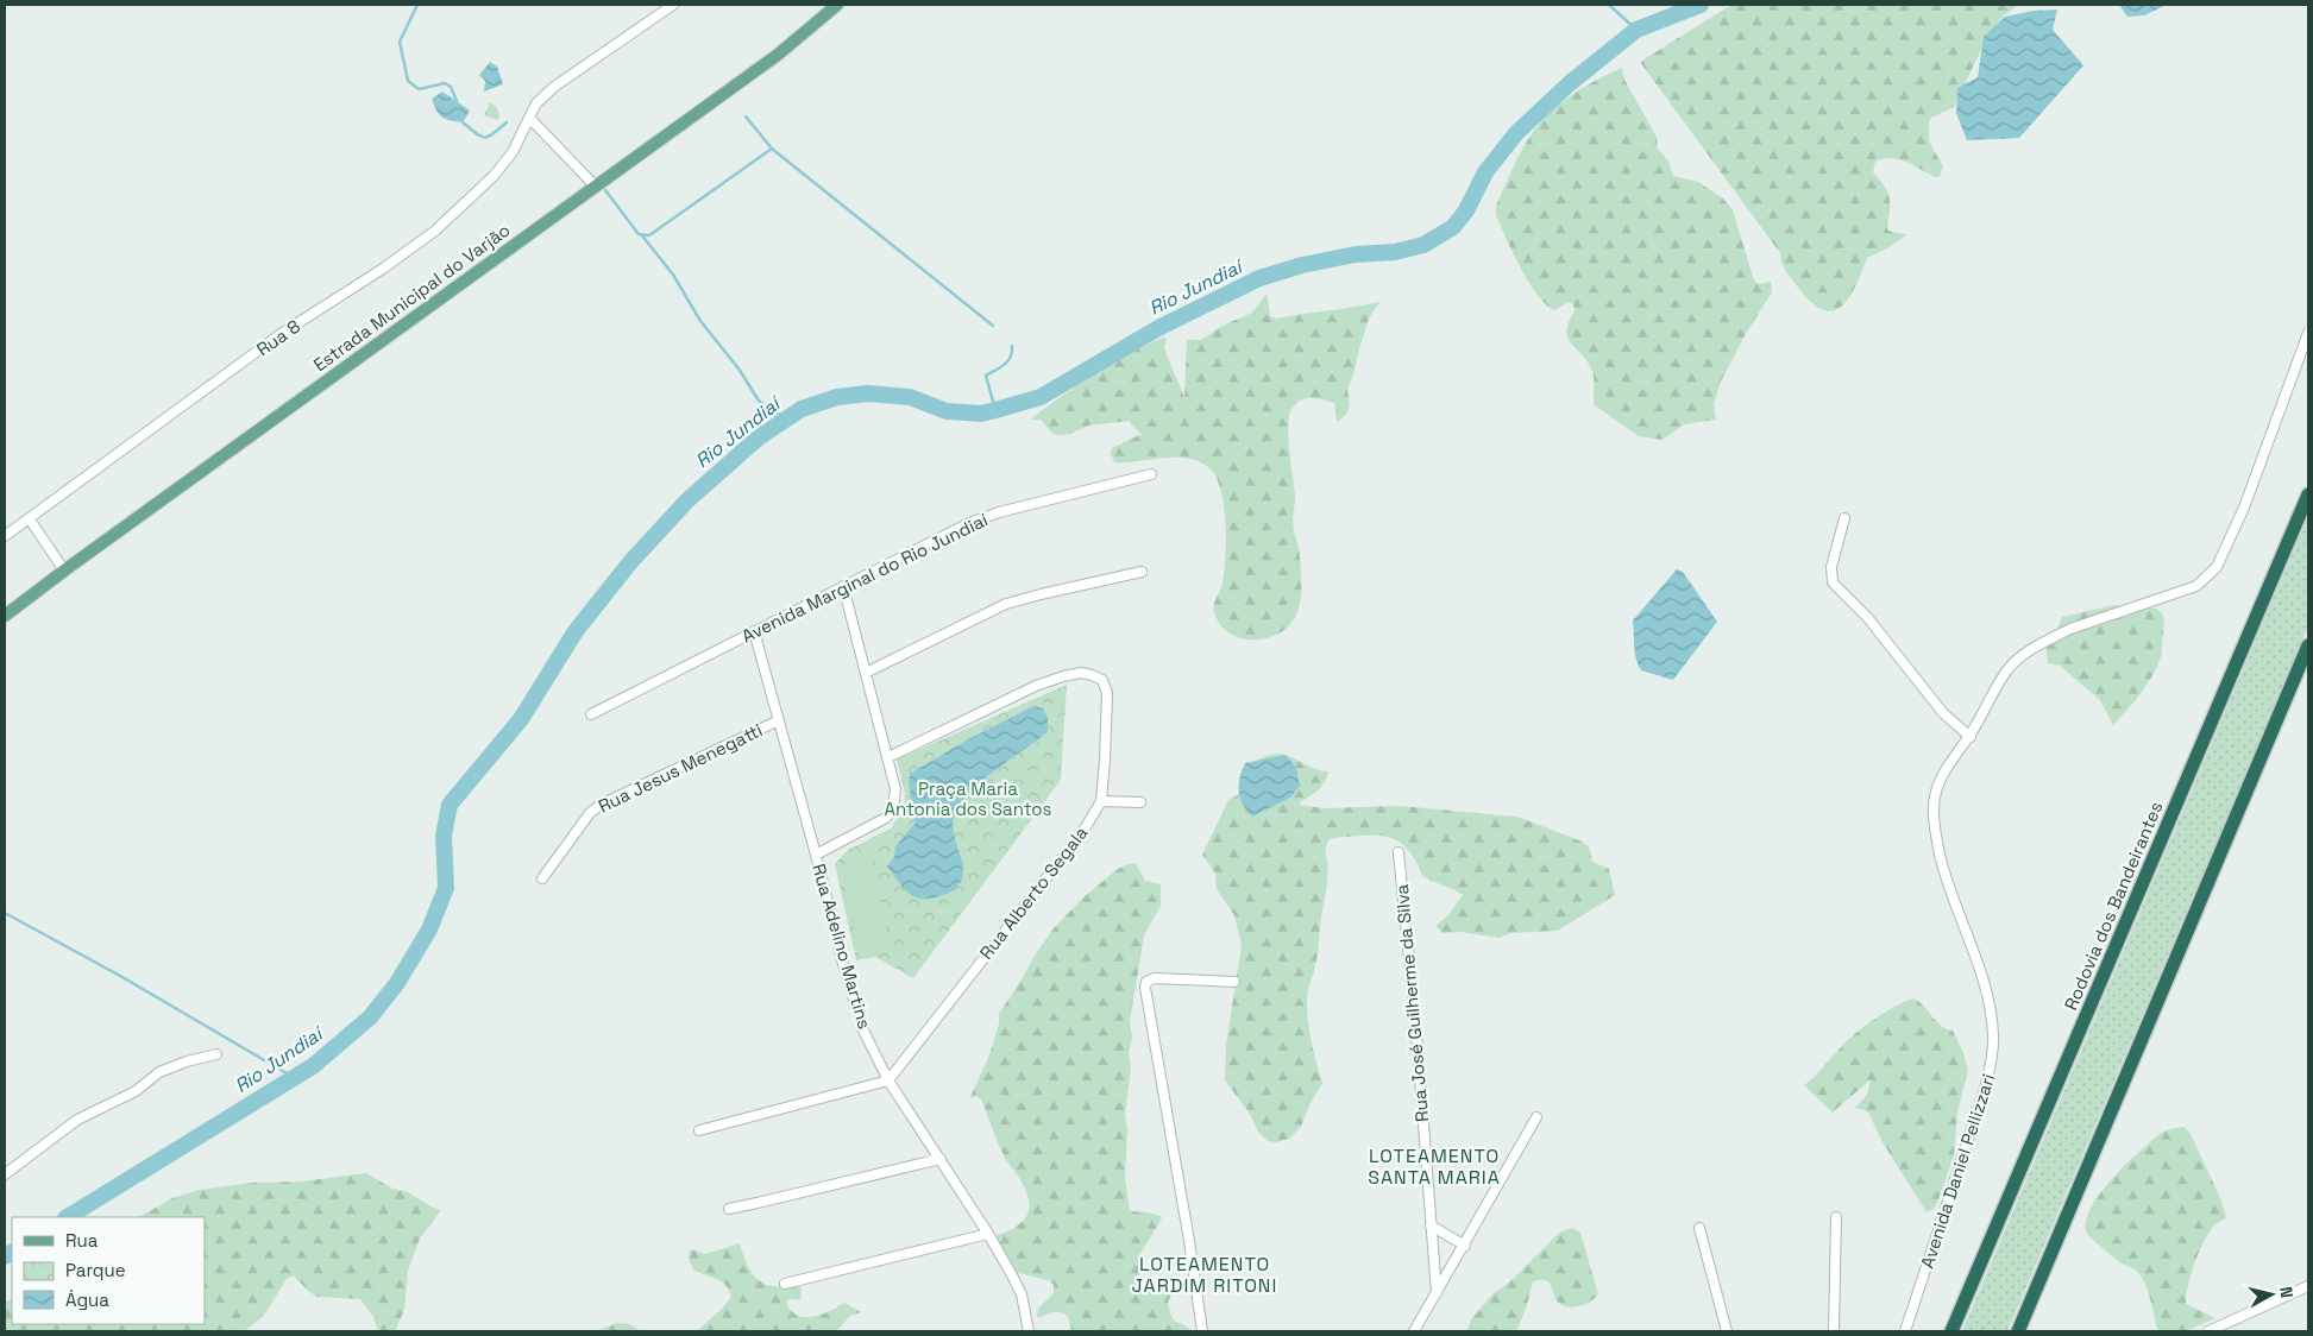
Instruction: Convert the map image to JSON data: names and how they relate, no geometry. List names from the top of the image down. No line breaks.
{"streets":{"highway":["Rodovia dos Bandeirantes"],"main road":["Estrada Municipal do Varjão"],"street":["Rua 8","Avenida Marginal do Rio Jundiaí","Rua Jesus Menegatti","Rua Alberto Segala","Rua Adelino Martins","Rua José Guilherme da Silva","Avenida Daniel Pellizzari"]},"crossings":[["Avenida Marginal do Rio Jundiaí","Rua Adelino Martins"],["Rua Jesus Menegatti","Rua Adelino Martins"],["Rua Alberto Segala","Rua Adelino Martins"]],"districts":["LOTEAMENTO SANTA MARIA","LOTEAMENTO JARDIM RITONI"],"water":["Rio Jundiaí"],"parks":["Praça Maria Antonia dos Santos"],"legend":["Rua","Parque","Água"],"north":"right"}
